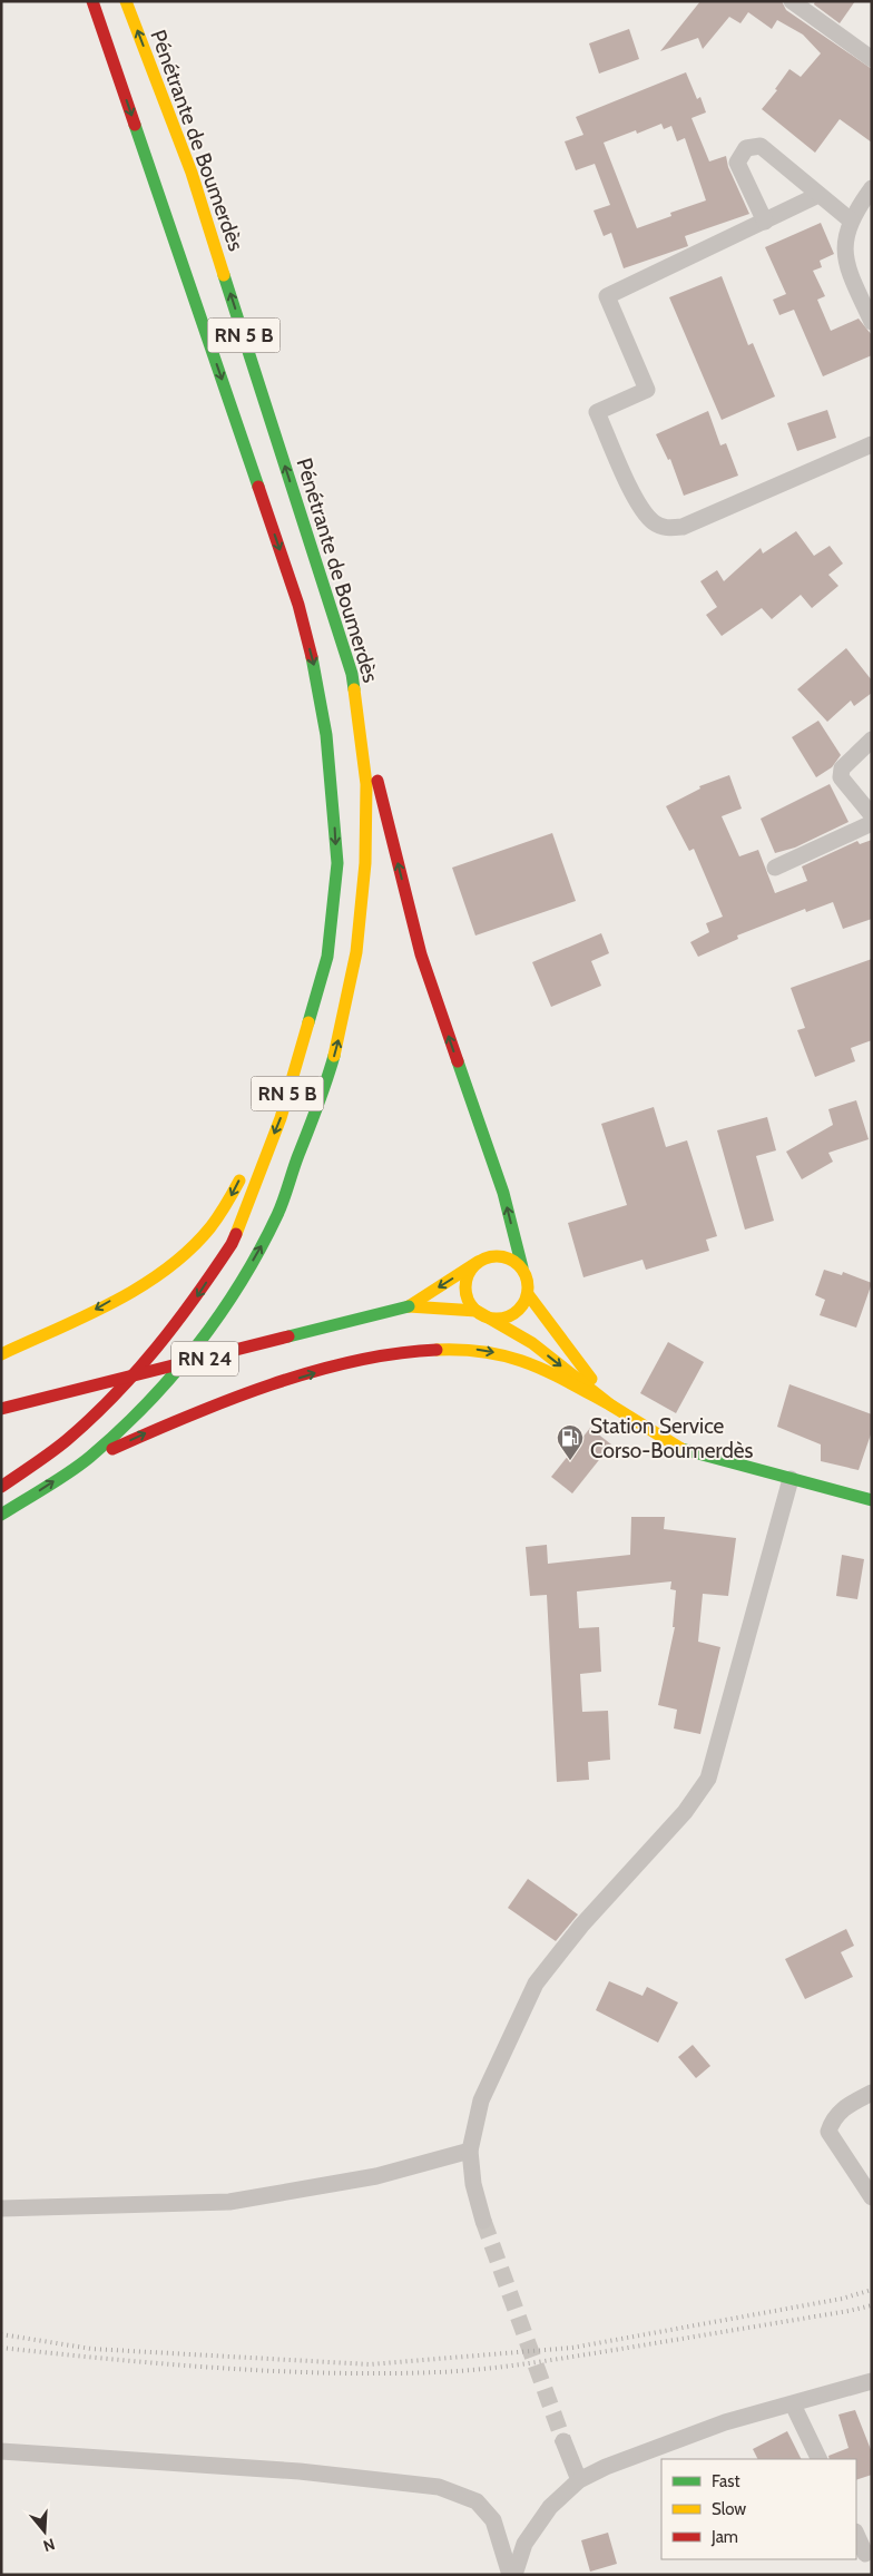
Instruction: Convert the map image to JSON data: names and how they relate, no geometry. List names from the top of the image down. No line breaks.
{"streets":{"main road":["Pénétrante de Boumerdès","RN 5 B","RN 24"]},"places":{"fuel station":["Station Service Corso-Boumerdès"]},"legend":["Fast","Slow","Jam"],"north":"bottom"}
